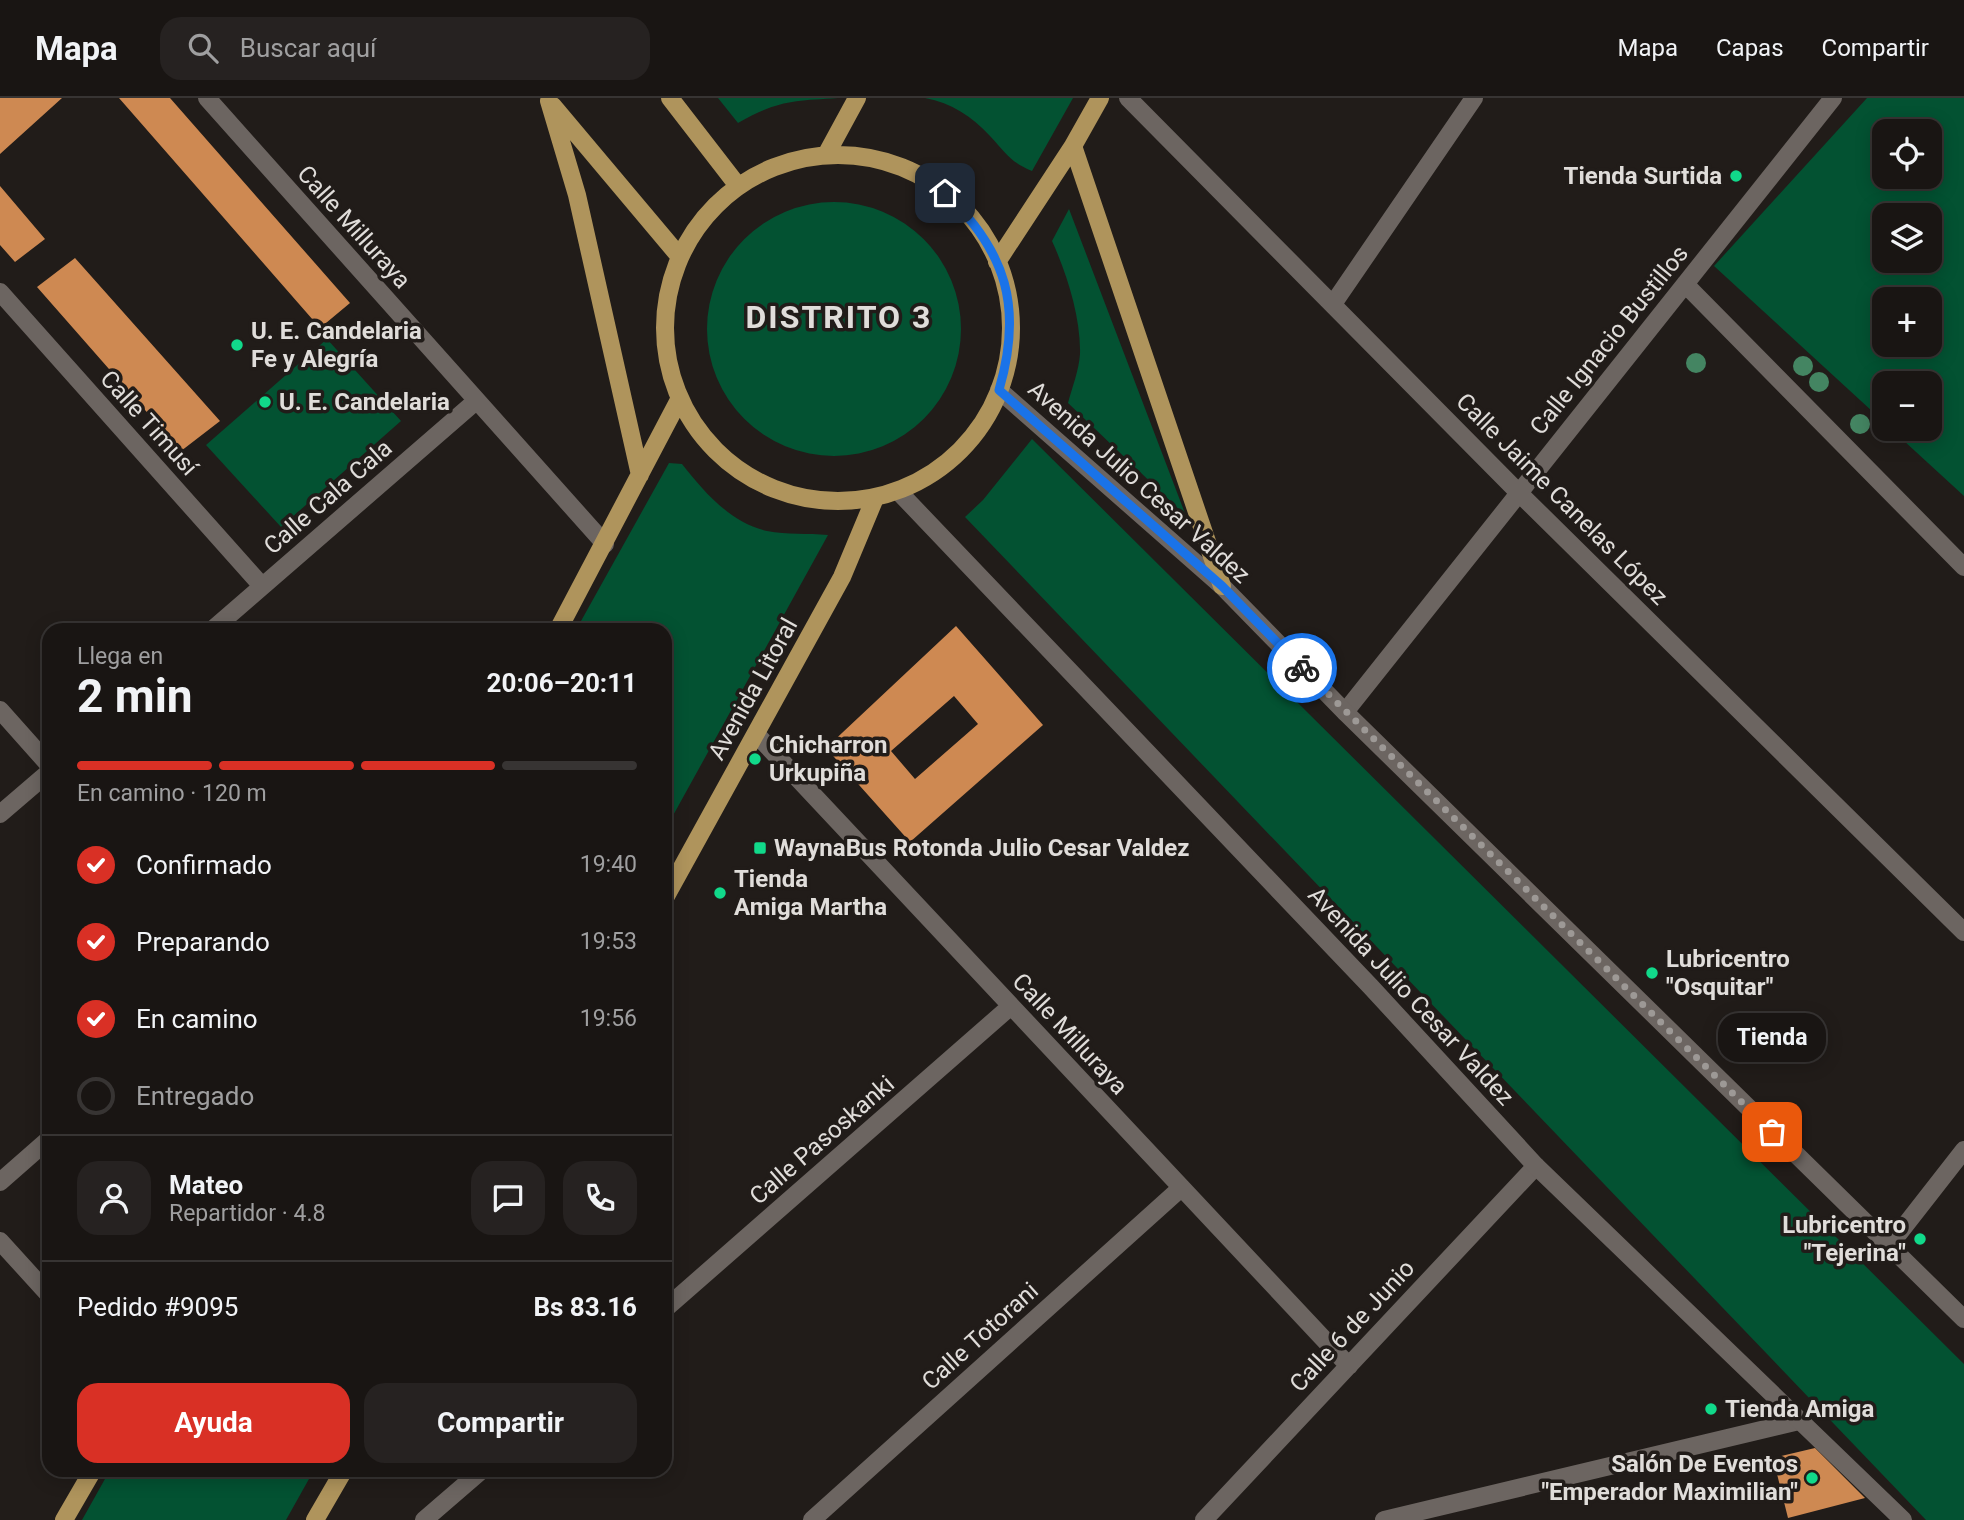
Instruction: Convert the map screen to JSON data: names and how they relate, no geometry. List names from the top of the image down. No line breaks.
{"streets":{"main road":["Avenida Litoral"],"street":["Calle Milluraya","Calle Ignacio Bustillos","Calle Timusí","Avenida Julio Cesar Valdez","Calle Cala Cala","Calle Jaime Canelas López","Calle Pasoskanki","Calle 6 de Junio","Calle Totorani"]},"crossings":[["Calle Milluraya","Calle Cala Cala"],["Calle Milluraya","Avenida Litoral"],["Calle Milluraya","Calle Pasoskanki"],["Calle Milluraya","Calle 6 de Junio"],["Calle Milluraya","Calle Totorani"],["Calle Ignacio Bustillos","Avenida Julio Cesar Valdez"],["Calle Ignacio Bustillos","Calle Jaime Canelas López"],["Calle Timusí","Calle Cala Cala"],["Avenida Julio Cesar Valdez","Calle 6 de Junio"]],"districts":["DISTRITO 3"],"places":{"other":["Tienda Surtida","U. E. Candelaria Fe y Alegría","U. E. Candelaria","Chicharron Urkupiña","Tienda Amiga Martha","Lubricentro \"Osquitar\"","Tienda","Lubricentro \"Tejerina\"","Tienda Amiga","Salón De Eventos \"Emperador Maximilian\""],"transit":["WaynaBus Rotonda Julio Cesar Valdez"]},"page":{"header":"Mapa","search":"Buscar aquí","nav":["Mapa","Capas","Compartir"],"map_buttons":["+","−"],"heading":["2 min","Llega en","20:06–20:11"],"panel":["Mateo","Repartidor · 4.8","Pedido #9095","Bs 83.16"],"bar":"En camino · 120 m","list":[["Confirmado","19:40"],["Preparando","19:53"],["En camino","19:56"],"Entregado"],"bubble":"Tienda","buttons":["Ayuda","Compartir"]}}
